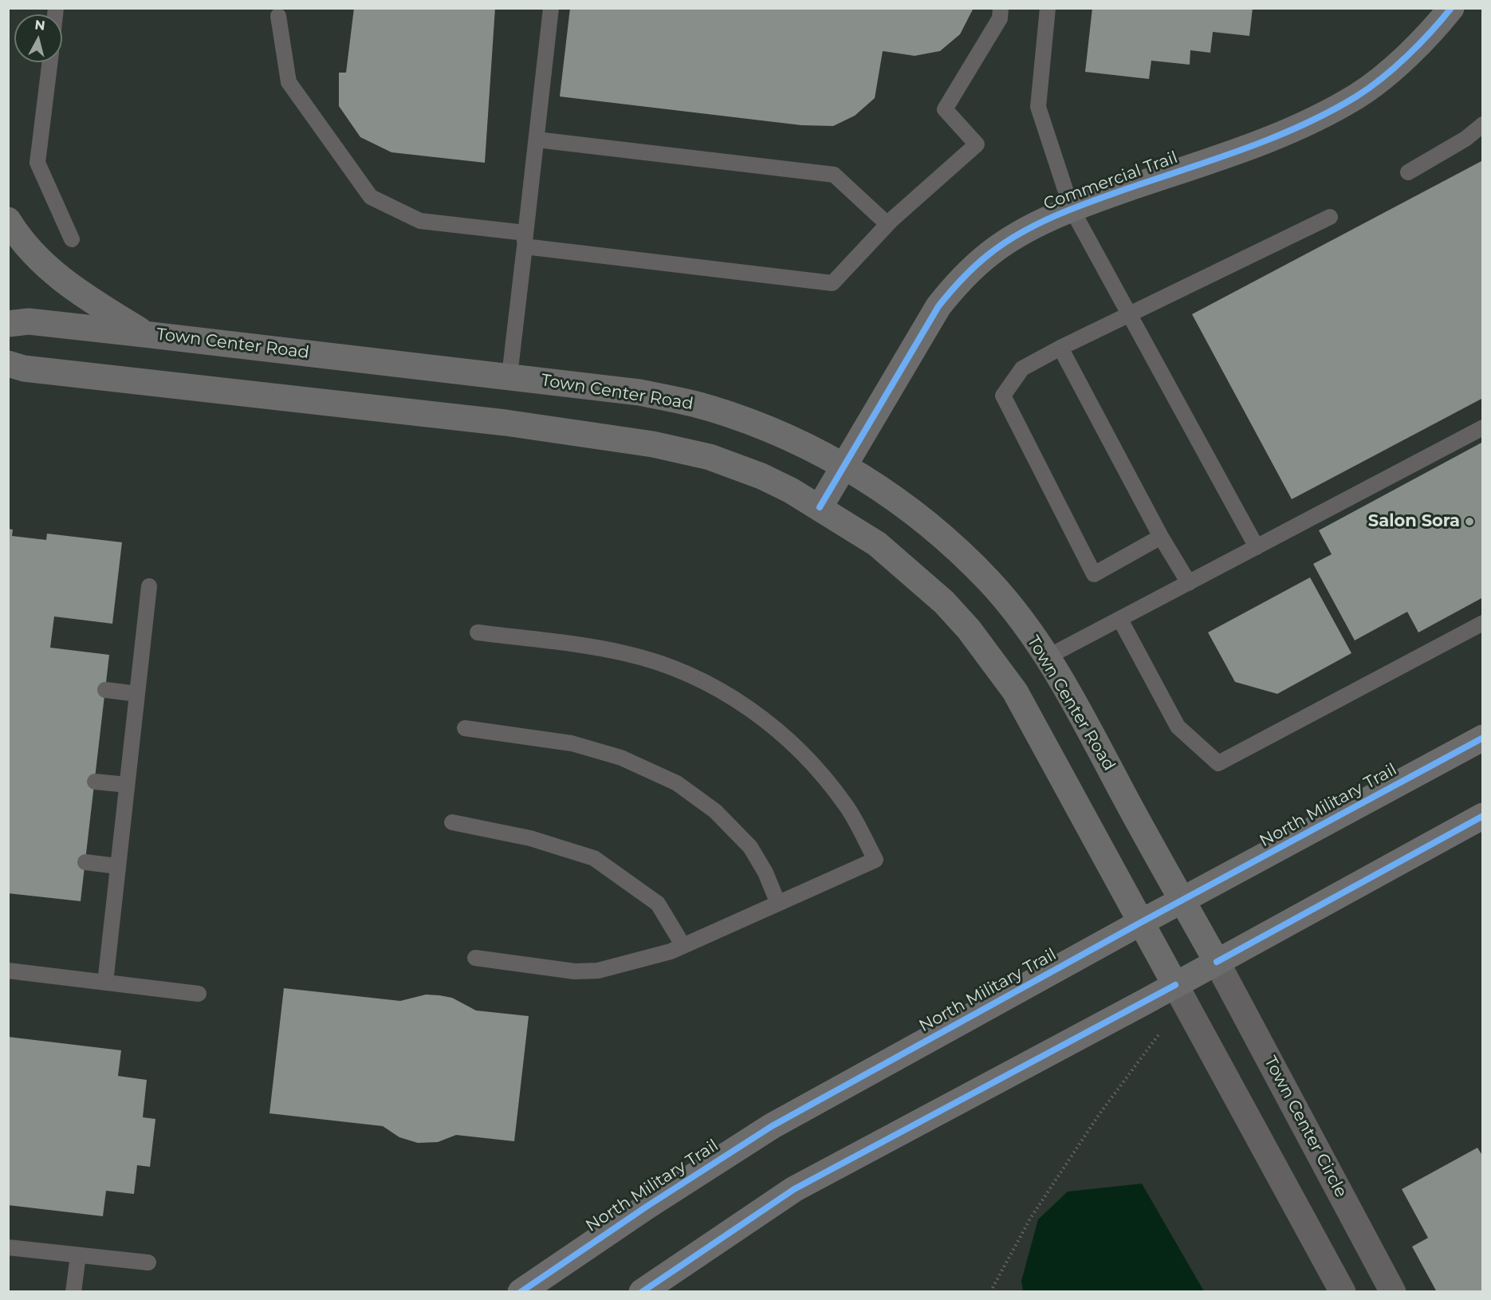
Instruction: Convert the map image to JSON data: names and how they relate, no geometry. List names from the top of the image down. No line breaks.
{"streets":{"main road":["Commercial Trail","Town Center Road","North Military Trail"],"street":["Town Center Circle"]},"crossings":[["Commercial Trail","Town Center Road"],["Town Center Road","North Military Trail"],["Town Center Road","Town Center Circle"]],"places":["Salon Sora"],"north":"top"}
